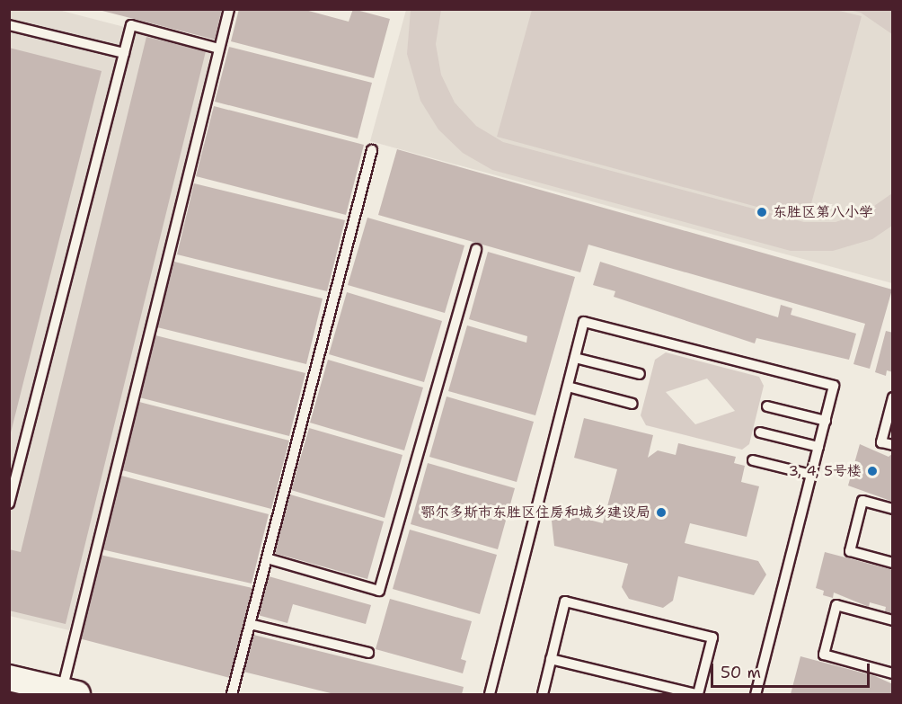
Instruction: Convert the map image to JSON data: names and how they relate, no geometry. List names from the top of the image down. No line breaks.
{"places":["东胜区第八小学","3, 4, 5号楼","鄂尔多斯市东胜区住房和城乡建设局"],"scale_bar":"50 m"}
